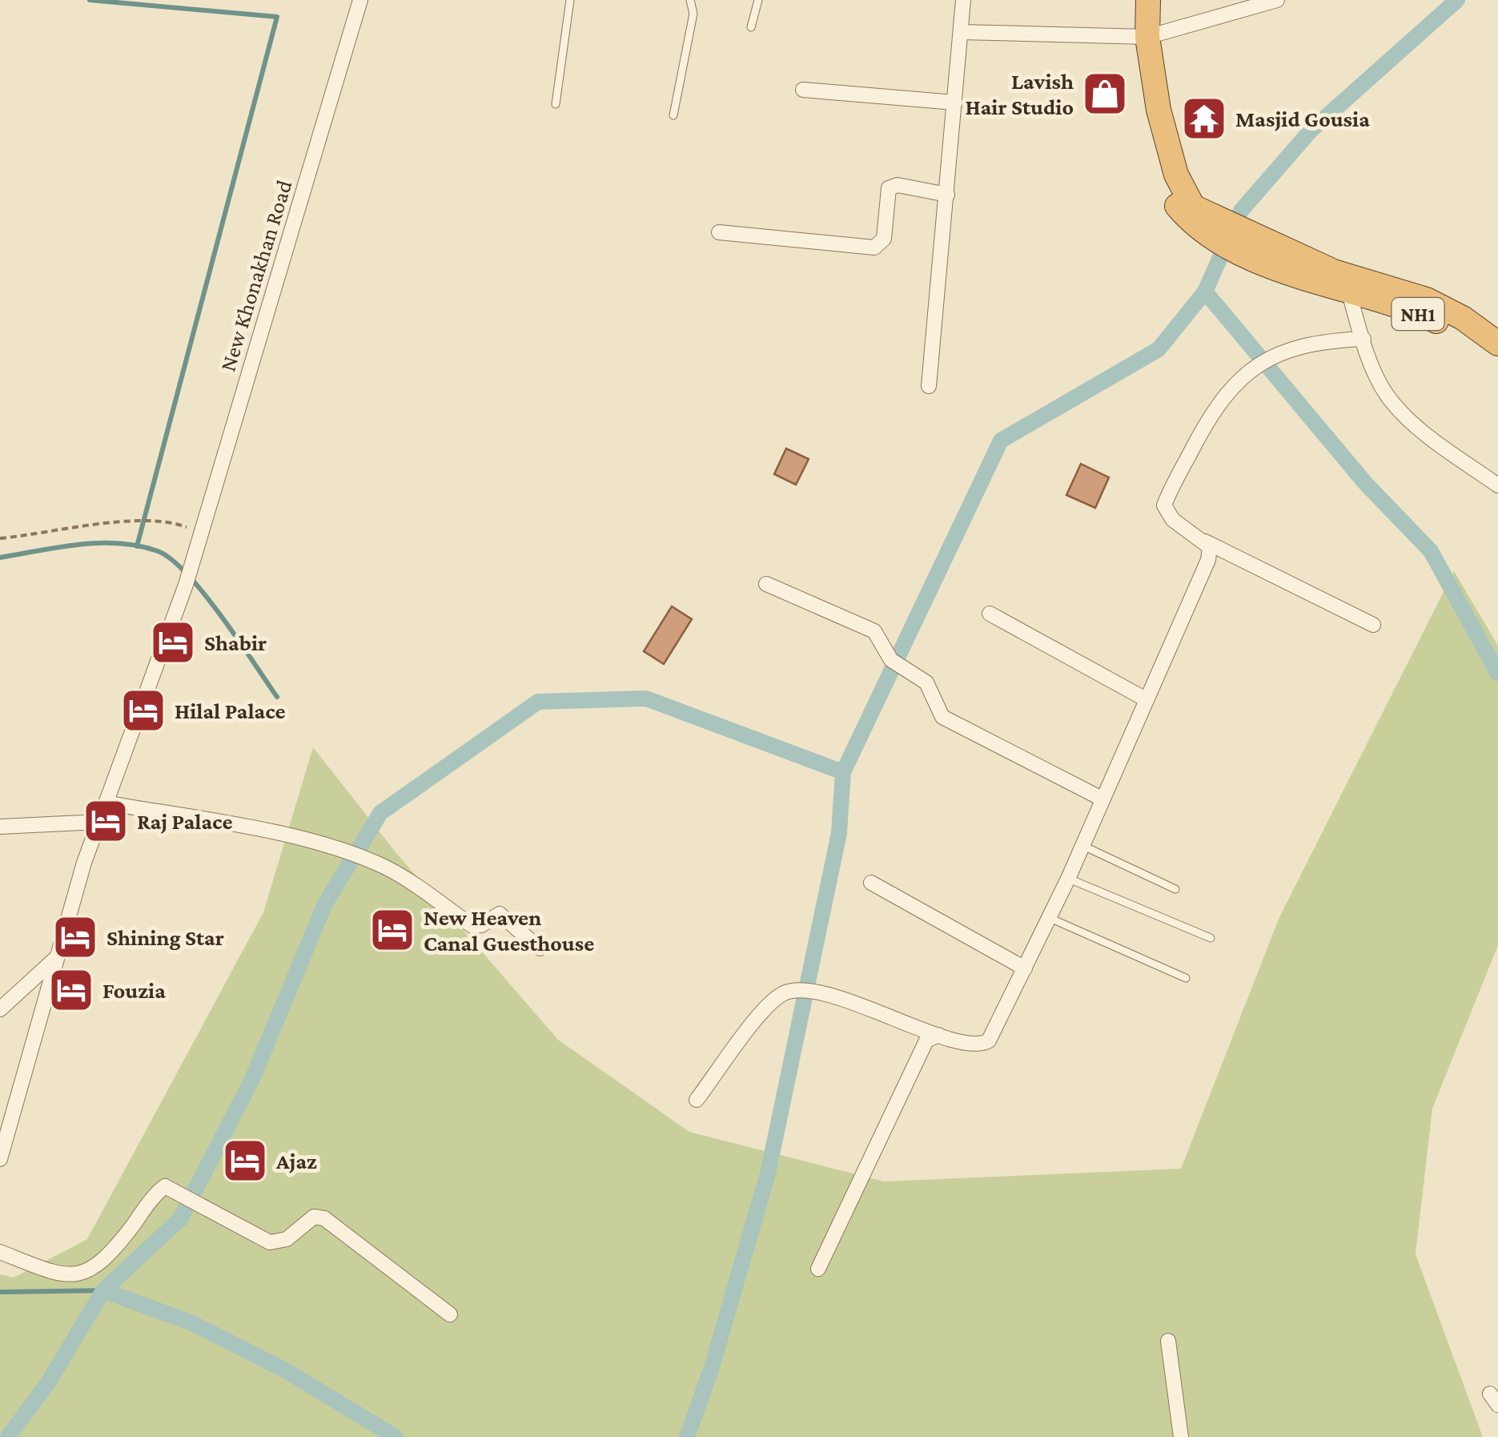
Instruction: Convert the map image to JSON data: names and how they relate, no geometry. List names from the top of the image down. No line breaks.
{"streets":{"highway":["NH1"],"street":["New Khonakhan Road"]},"places":{"shop":["Lavish Hair Studio"],"temple":["Masjid Gousia"],"hotel":["Shabir","Hilal Palace","Raj Palace","New Heaven Canal Guesthouse","Shining Star","Fouzia","Ajaz"]}}
